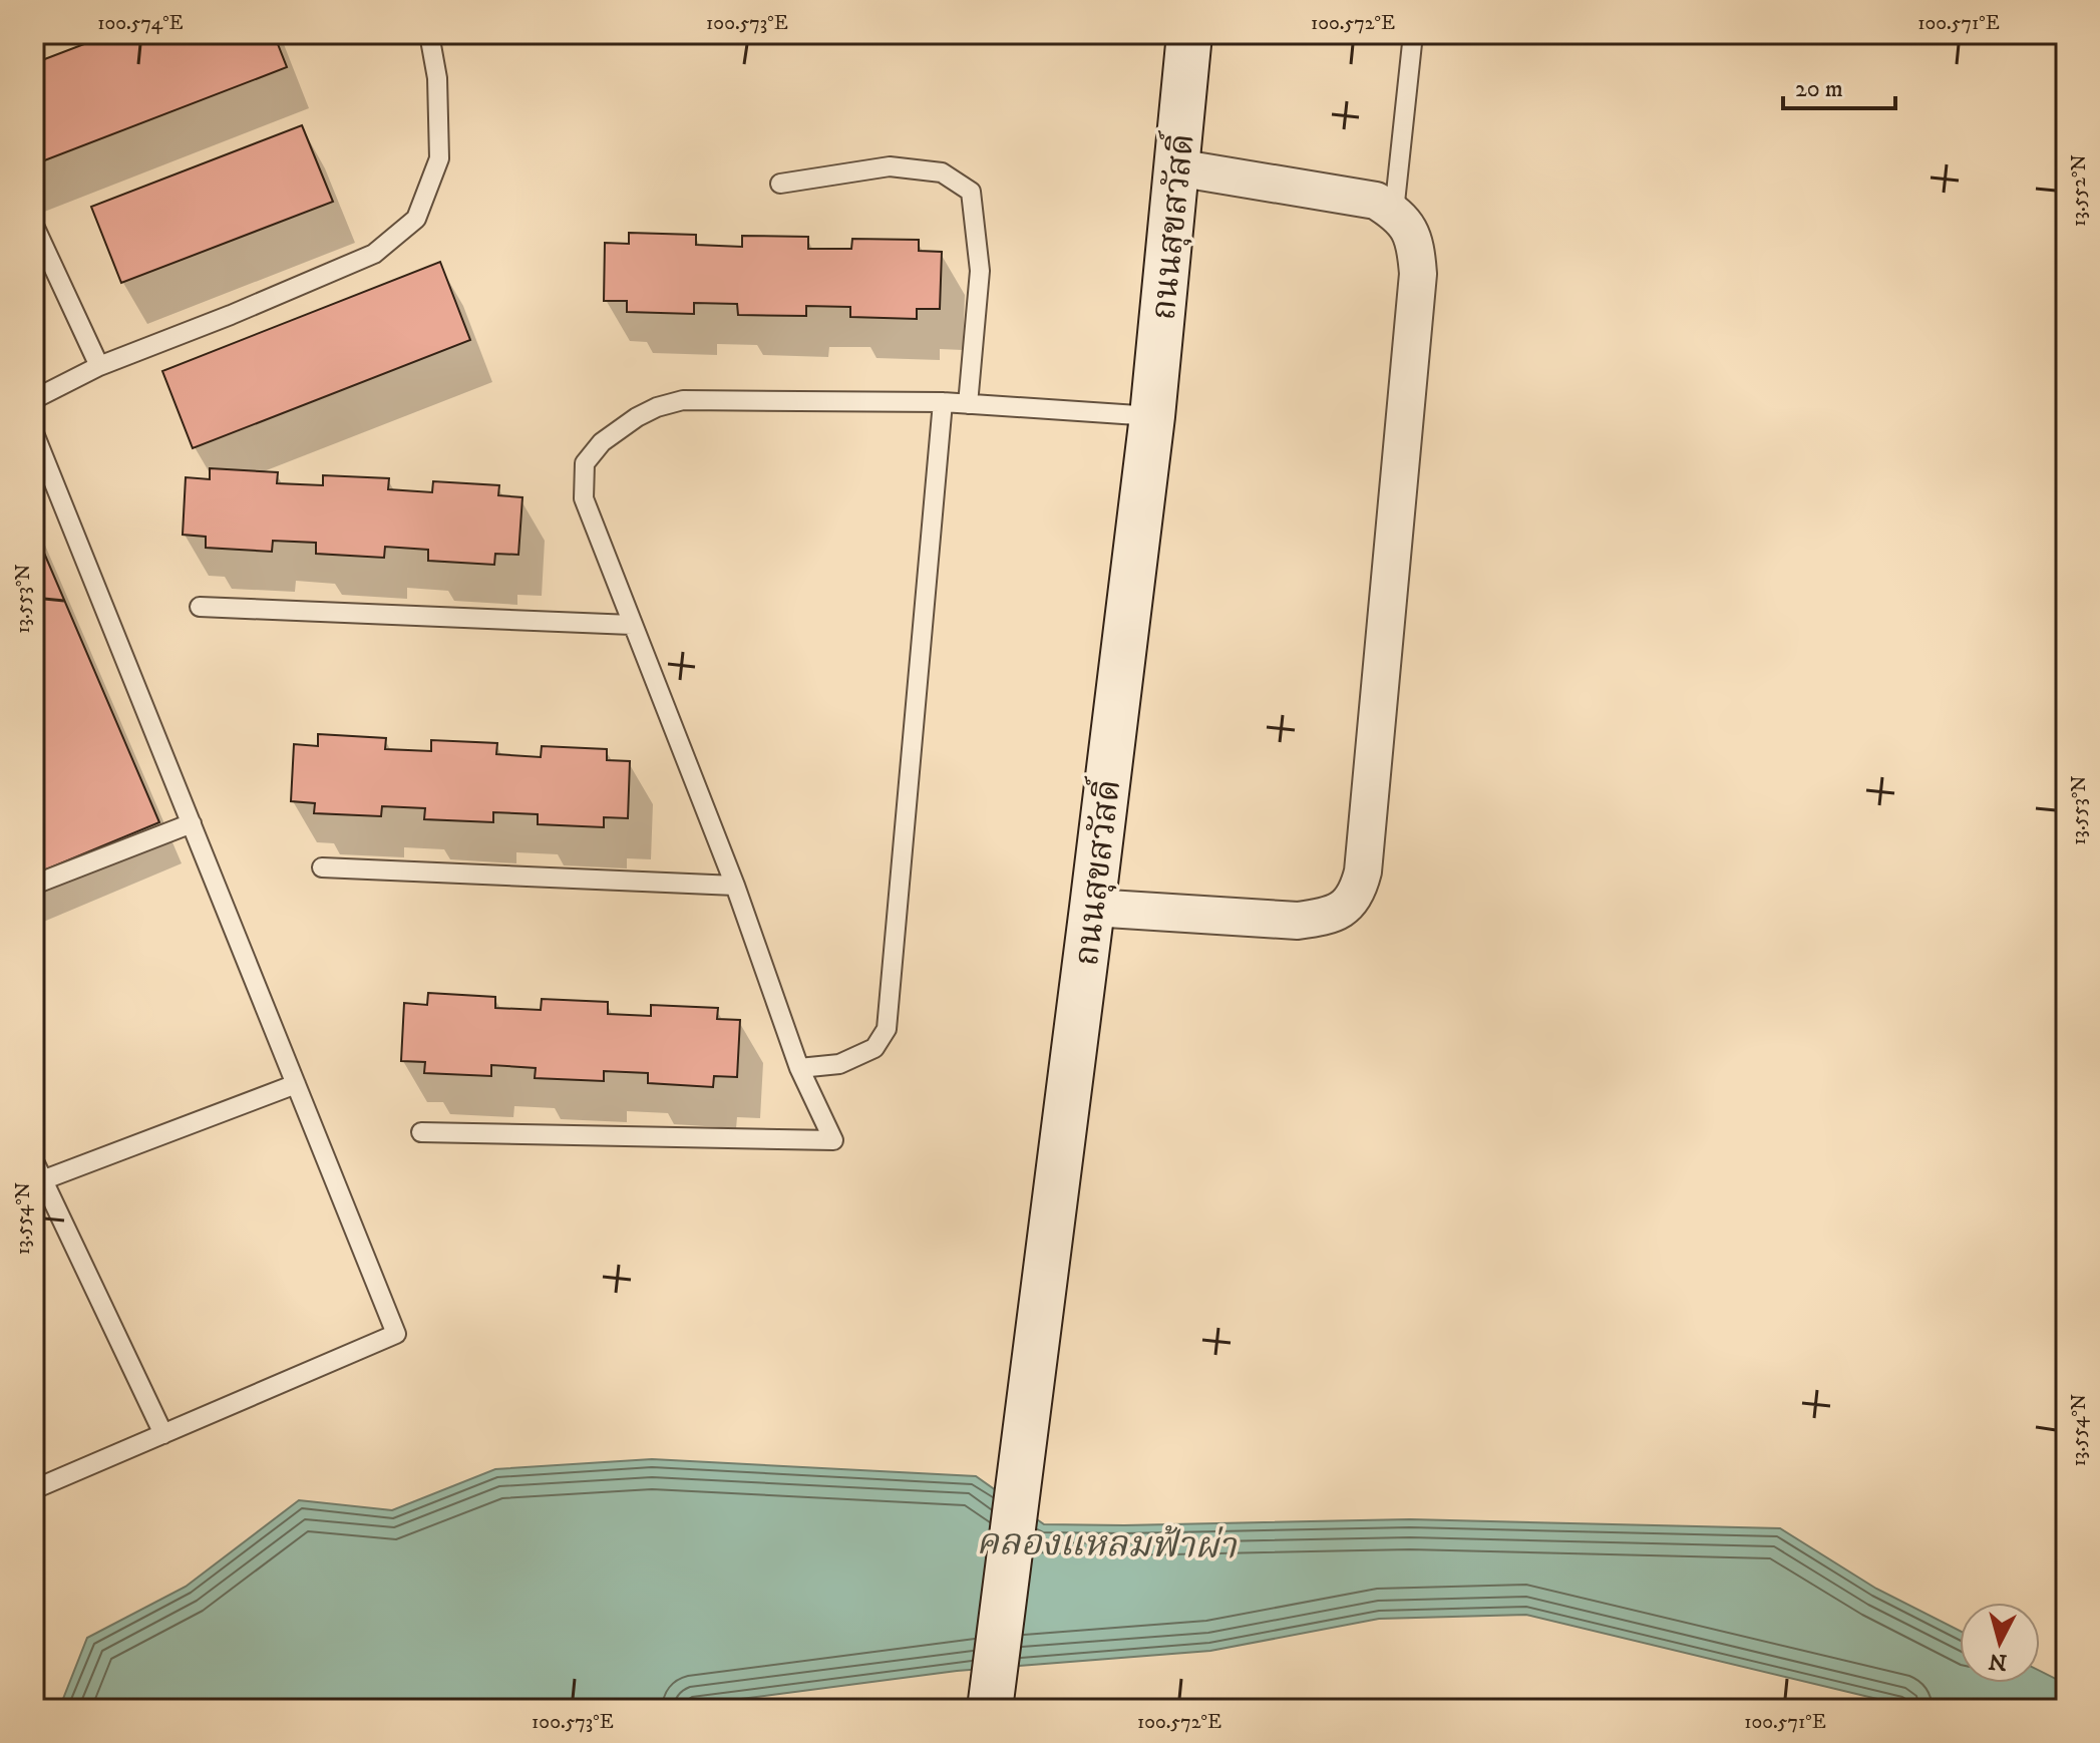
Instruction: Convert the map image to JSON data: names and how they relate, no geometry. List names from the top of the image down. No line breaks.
{"streets":{"main road":["ถนนสุขสวัสดิ์"]},"water":["คลองแหลมฟ้าผ่า"],"scale_bar":"20 m","north":"bottom","coordinates":["100.574°E","100.573°E","100.572°E","100.571°E","13.552°N","13.553°N","13.554°N"]}
